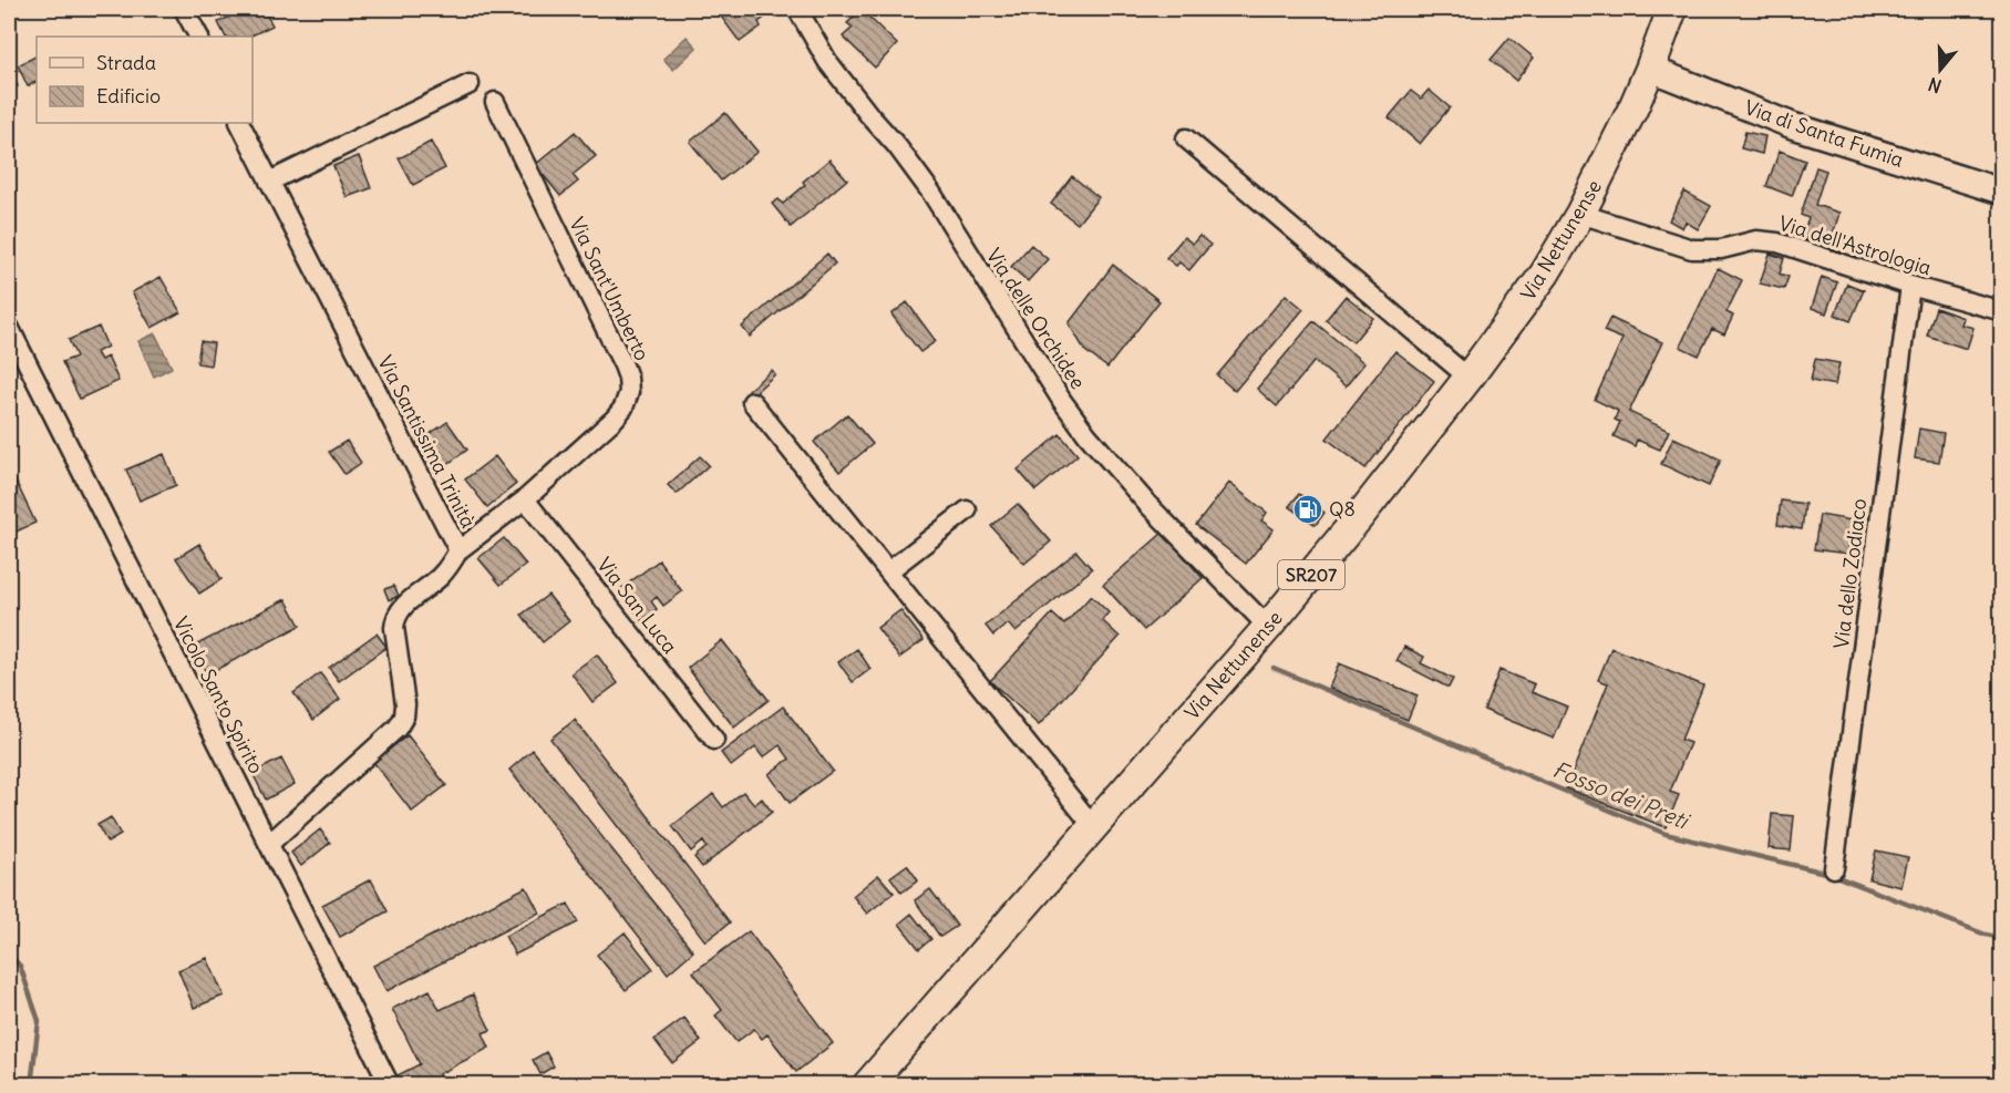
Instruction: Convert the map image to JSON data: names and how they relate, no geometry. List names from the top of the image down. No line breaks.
{"streets":{"main road":["Via Nettunense","SR207"],"street":["Via di Santa Fumia","Via dell'Astrologia","Via Sant'Umberto","Via delle Orchidee","Via Santissima Trinità","Via dello Zodiaco","Via San Luca","Vicolo Santo Spirito"]},"crossings":[["Via di Santa Fumia","Via Nettunense"],["Via Nettunense","Via dell'Astrologia"],["Via Nettunense","Via delle Orchidee"],["Via dell'Astrologia","Via dello Zodiaco"],["Via Sant'Umberto","Via Santissima Trinità"],["Via Sant'Umberto","Via San Luca"],["Via Santissima Trinità","Vicolo Santo Spirito"]],"water":["Fosso dei Preti"],"places":{"fuel station":["Q8"]},"legend":["Strada","Edificio"],"north":"bottom"}
